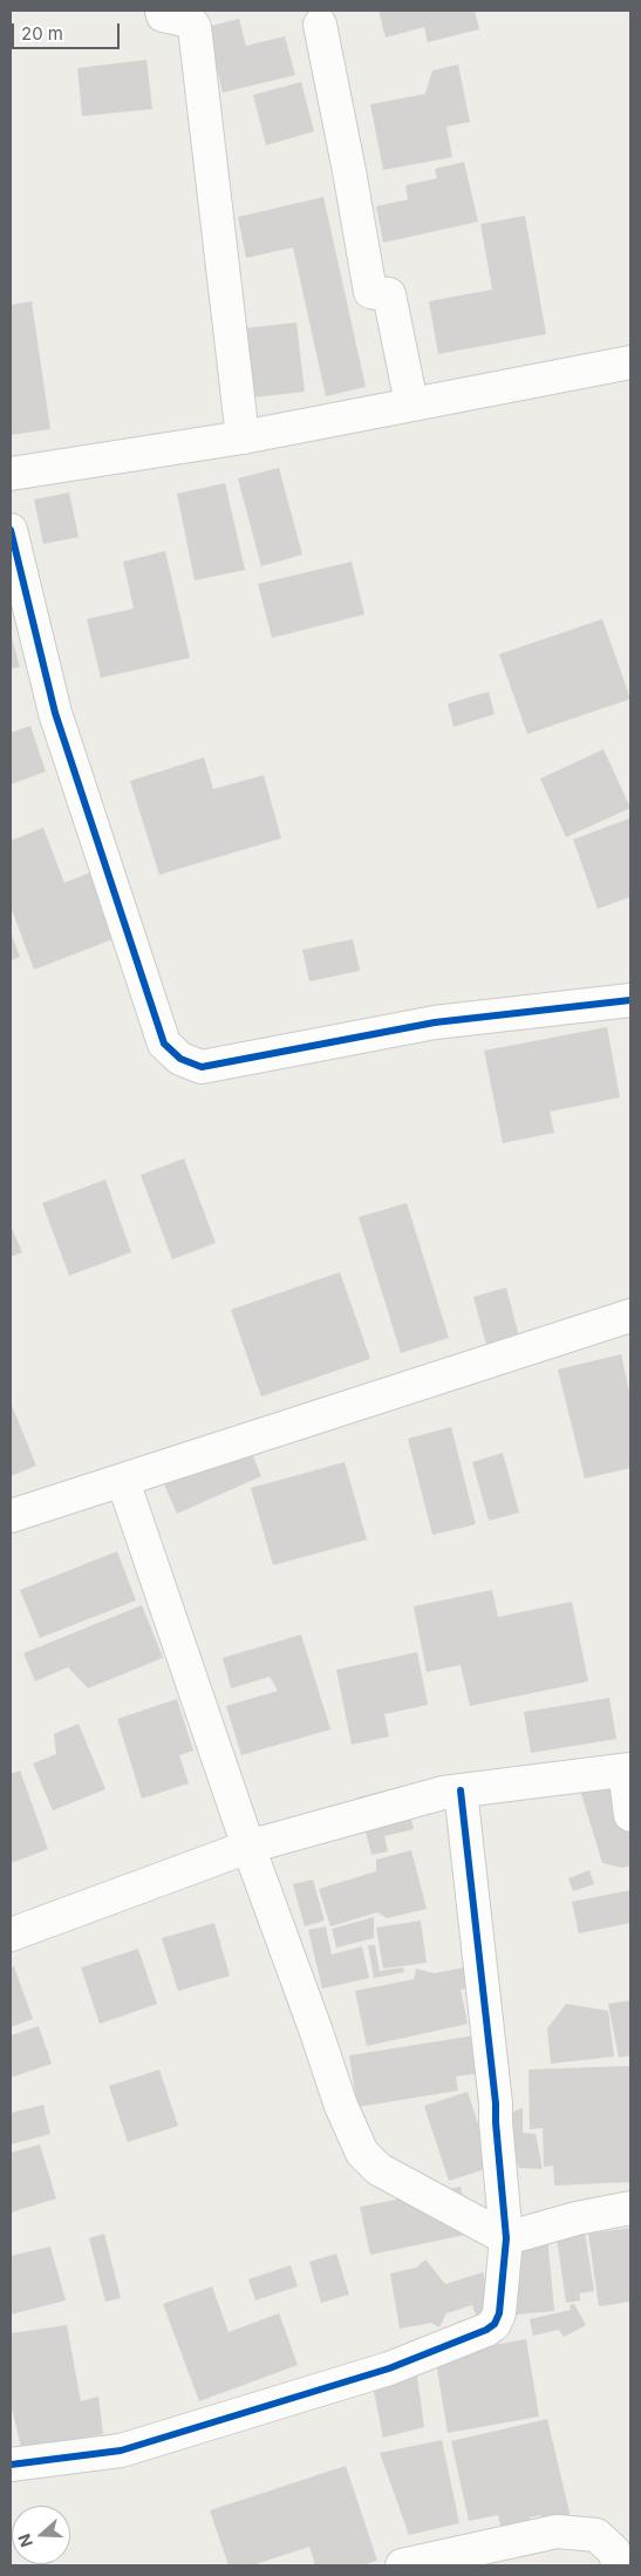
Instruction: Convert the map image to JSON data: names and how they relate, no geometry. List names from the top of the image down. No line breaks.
{"scale_bar":"20 m","north":"left"}
